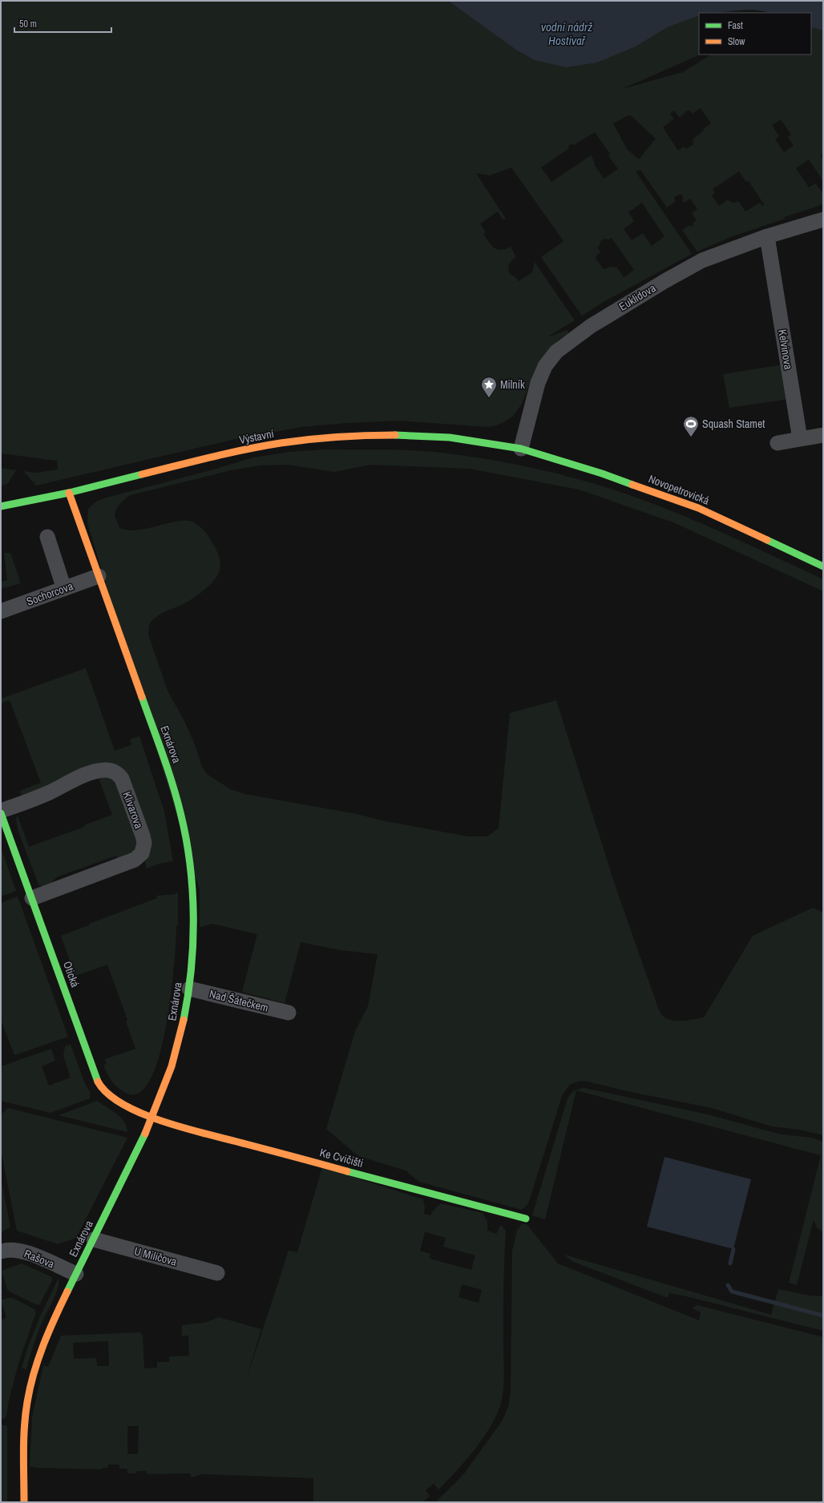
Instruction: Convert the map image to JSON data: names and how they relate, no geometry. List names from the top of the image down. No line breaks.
{"streets":{"street":["Euklidova","Kelvinova","Výstavní","Novopetrovická","Sochorcova","Exnárova","Klivarova","Otická","Nad Šátečkem","Ke Cvičišti","U Milíčova","Rašova"]},"crossings":[["Euklidova","Kelvinova"],["Euklidova","Výstavní"],["Euklidova","Novopetrovická"],["Výstavní","Novopetrovická"],["Výstavní","Exnárova"],["Sochorcova","Exnárova"],["Exnárova","Otická"],["Exnárova","Nad Šátečkem"],["Exnárova","Ke Cvičišti"],["Exnárova","U Milíčova"],["Exnárova","Rašova"],["Klivarova","Otická"],["Otická","Ke Cvičišti"]],"water":["vodní nádrž Hostivař"],"places":{"place":["Milník"],"sports":["Squash Stamet"]},"legend":["Fast","Slow"],"scale_bar":"50 m"}
